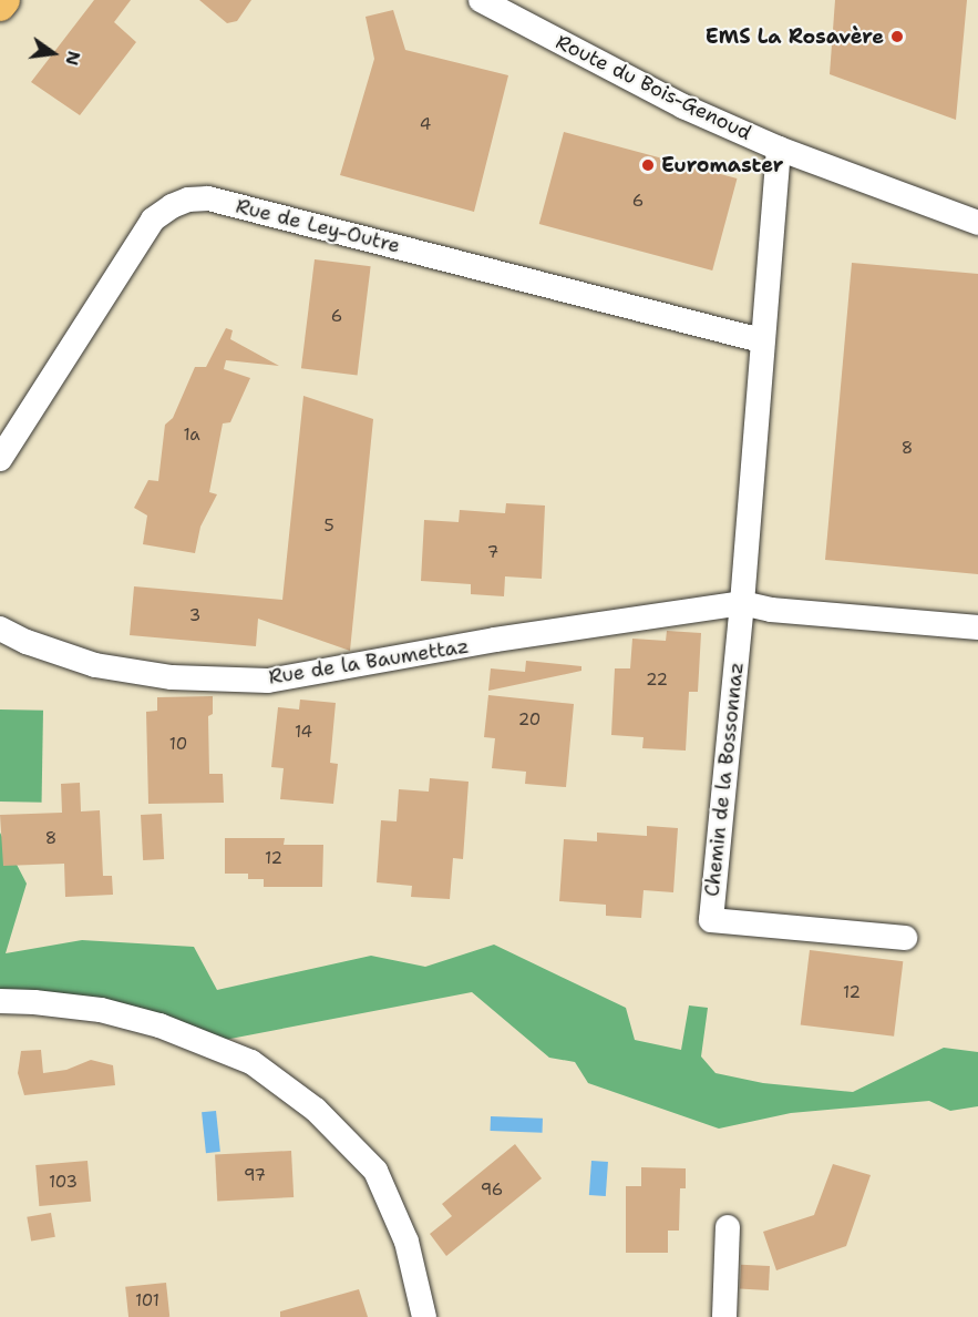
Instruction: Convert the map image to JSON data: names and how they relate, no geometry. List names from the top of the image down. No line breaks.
{"streets":{"street":["Route du Bois-Genoud","Rue de Ley-Outre","Rue de la Baumettaz","Chemin de la Bossonnaz"]},"crossings":[["Route du Bois-Genoud","Chemin de la Bossonnaz"],["Rue de Ley-Outre","Chemin de la Bossonnaz"],["Rue de la Baumettaz","Chemin de la Bossonnaz"]],"places":["EMS La Rosavère","Euromaster"],"house_numbers":["4","6","6","1a","8","5","7","3","22","20","14","10","8","12","12","97","103","96","101"],"north":"right"}
